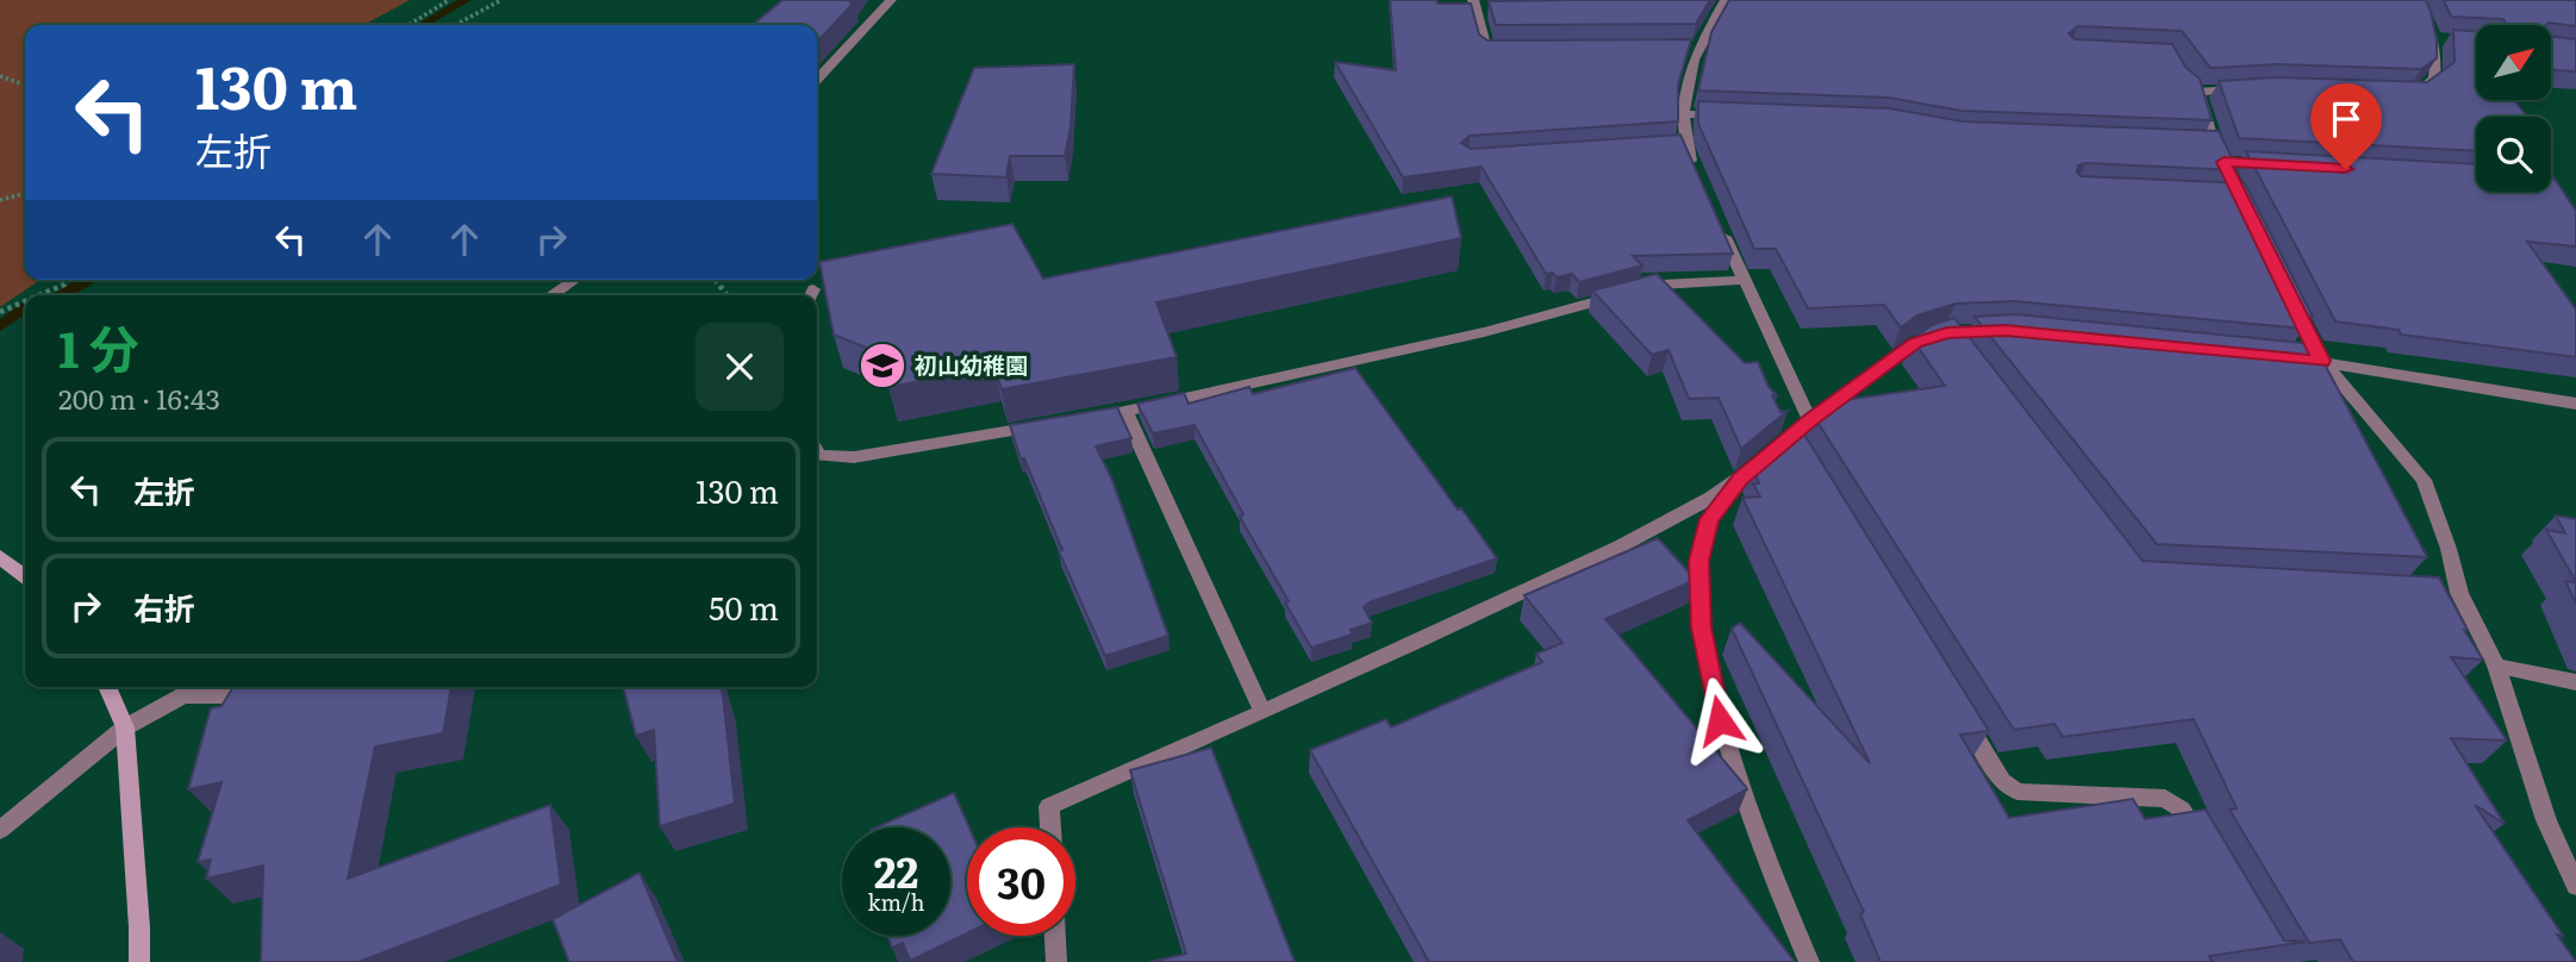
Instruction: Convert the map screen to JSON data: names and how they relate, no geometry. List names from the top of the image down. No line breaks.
{"places":{"school or university":["初山幼稚園"]},"north":"top right","page":{"turn":["130 m","左折"],"heading":["1 分","200 m · 16:43"],"list":[{"name":"左折","value":"130 m"},{"name":"右折","value":"50 m"}],"speed":"22 km/h","limit":"30"}}
